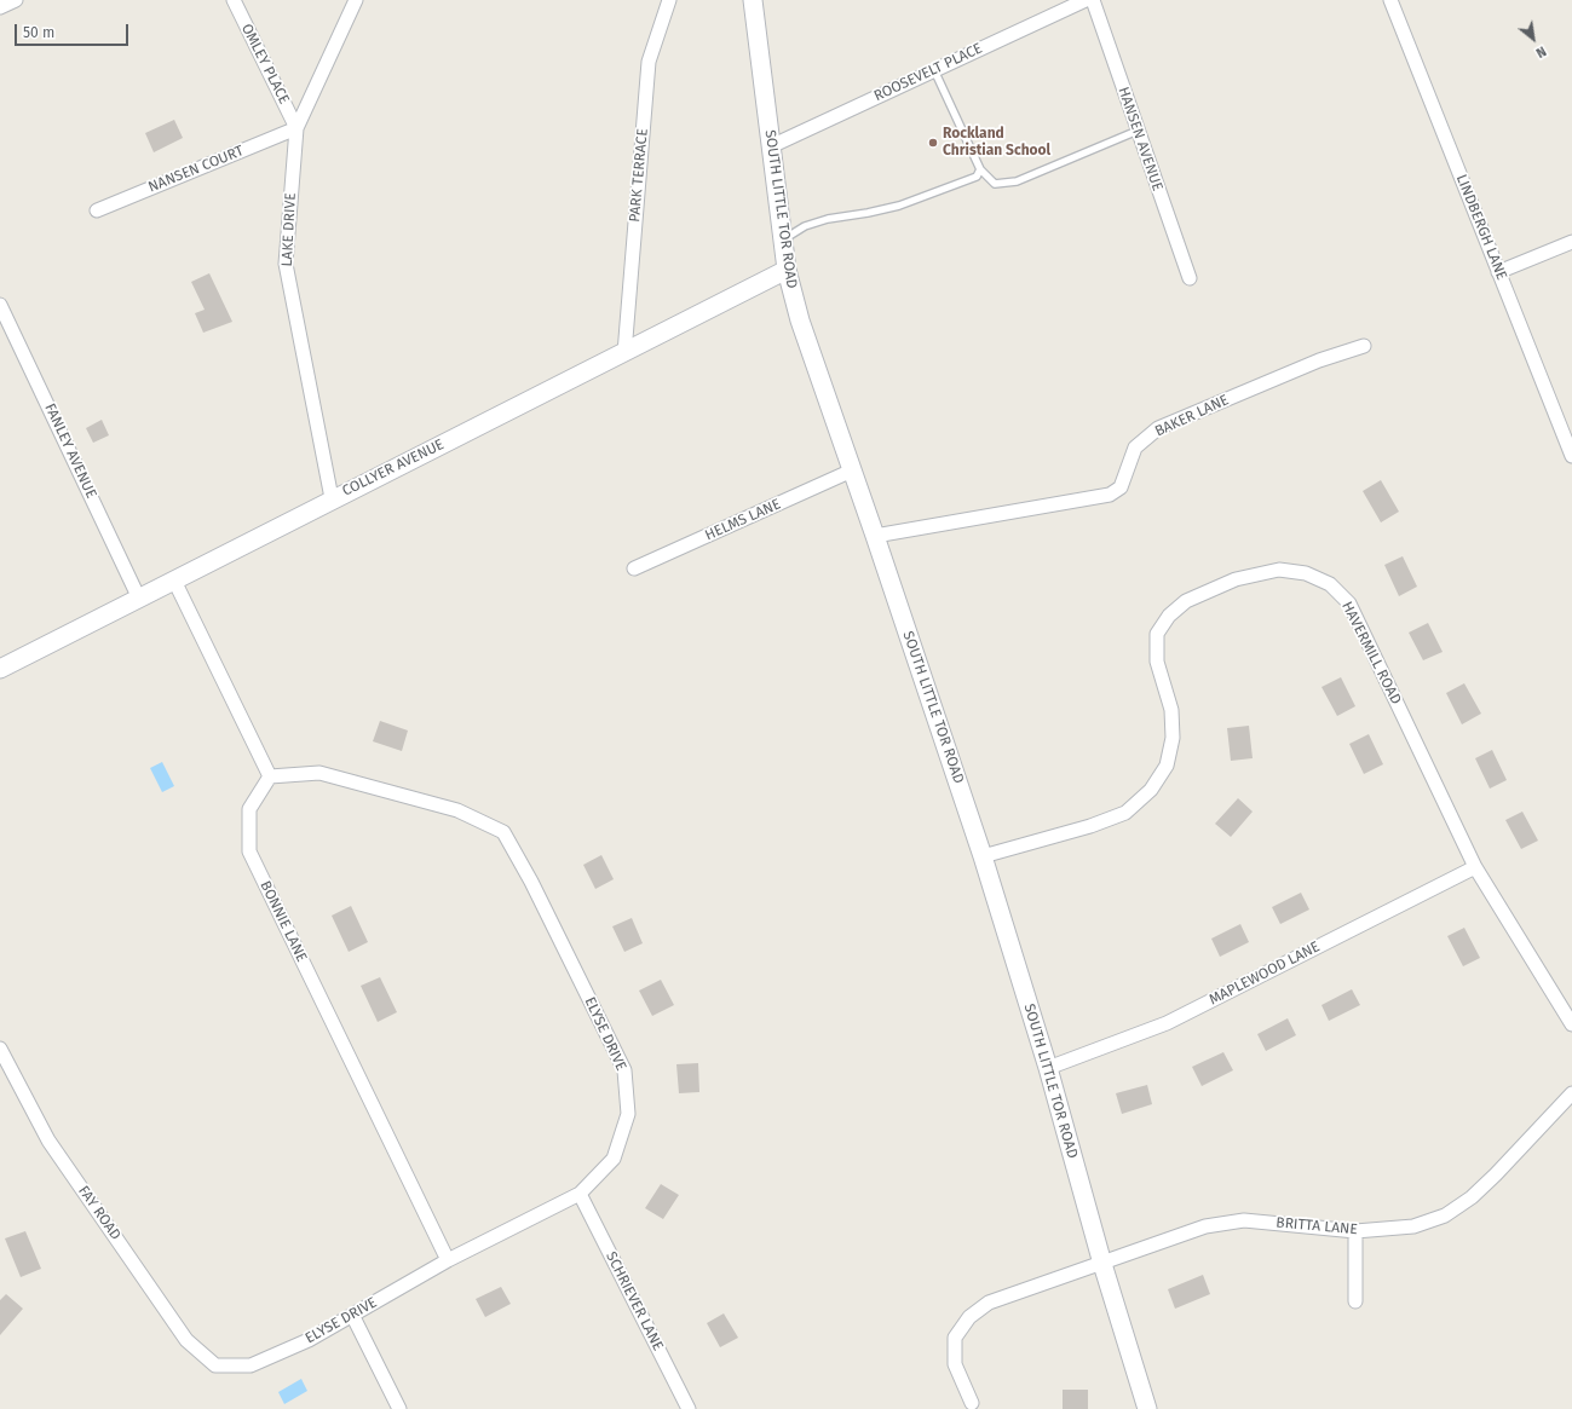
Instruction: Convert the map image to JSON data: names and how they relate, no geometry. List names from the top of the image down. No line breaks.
{"streets":{"street":["OMLEY PLACE","ROOSEVELT PLACE","HANSEN AVENUE","NANSEN COURT","PARK TERRACE","SOUTH LITTLE TOR ROAD","LINDBERGH LANE","LAKE DRIVE","BAKER LANE","FANLEY AVENUE","COLLYER AVENUE","HELMS LANE","HAVERMILL ROAD","BONNIE LANE","MAPLEWOOD LANE","ELYSE DRIVE","FAY ROAD","BRITTA LANE","SCHRIEVER LANE"]},"crossings":[["OMLEY PLACE","NANSEN COURT"],["OMLEY PLACE","LAKE DRIVE"],["ROOSEVELT PLACE","SOUTH LITTLE TOR ROAD"],["NANSEN COURT","LAKE DRIVE"],["PARK TERRACE","COLLYER AVENUE"],["SOUTH LITTLE TOR ROAD","BAKER LANE"],["SOUTH LITTLE TOR ROAD","COLLYER AVENUE"],["SOUTH LITTLE TOR ROAD","HELMS LANE"],["SOUTH LITTLE TOR ROAD","HAVERMILL ROAD"],["SOUTH LITTLE TOR ROAD","MAPLEWOOD LANE"],["SOUTH LITTLE TOR ROAD","BRITTA LANE"],["LAKE DRIVE","COLLYER AVENUE"],["FANLEY AVENUE","COLLYER AVENUE"],["HAVERMILL ROAD","MAPLEWOOD LANE"],["BONNIE LANE","ELYSE DRIVE"],["ELYSE DRIVE","FAY ROAD"],["ELYSE DRIVE","SCHRIEVER LANE"]],"places":["Rockland Christian School"],"scale_bar":"50 m","north":"bottom right"}
